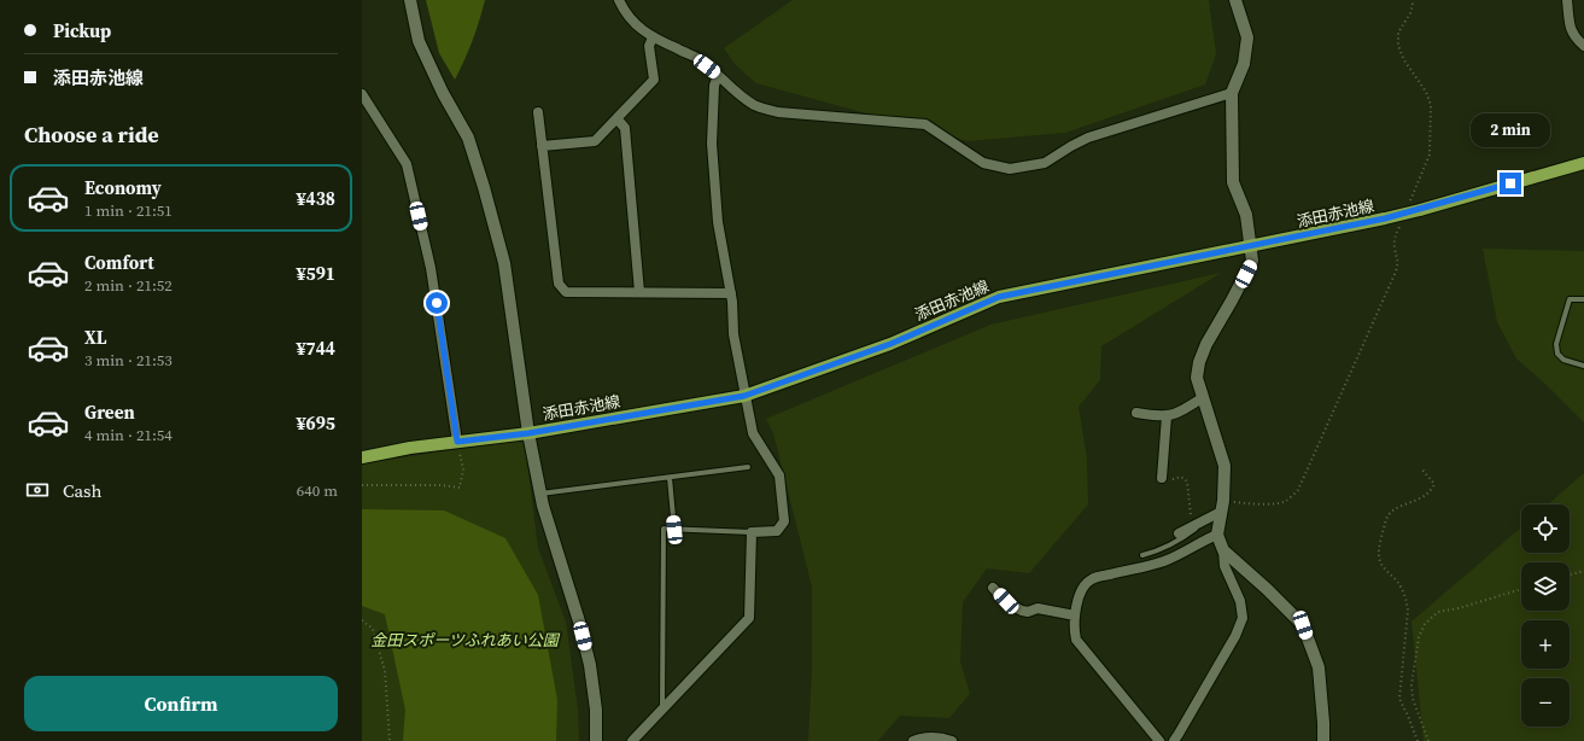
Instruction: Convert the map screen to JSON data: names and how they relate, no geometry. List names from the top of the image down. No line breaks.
{"streets":{"main road":["添田赤池線"]},"parks":["金田スポーツふれあい公園"],"page":{"banner":["Pickup","添田赤池線"],"heading":"Choose a ride","bubble":"2 min","list":[{"name":"Economy","note":"1 min · 21:51","value":"¥438"},{"name":"Comfort","note":"2 min · 21:52","value":"¥591"},{"name":"XL","note":"3 min · 21:53","value":"¥744"},{"name":"Green","note":"4 min · 21:54","value":"¥695"}],"pay":["Cash","640 m"],"map_buttons":["+","−"],"buttons":"Confirm"}}
